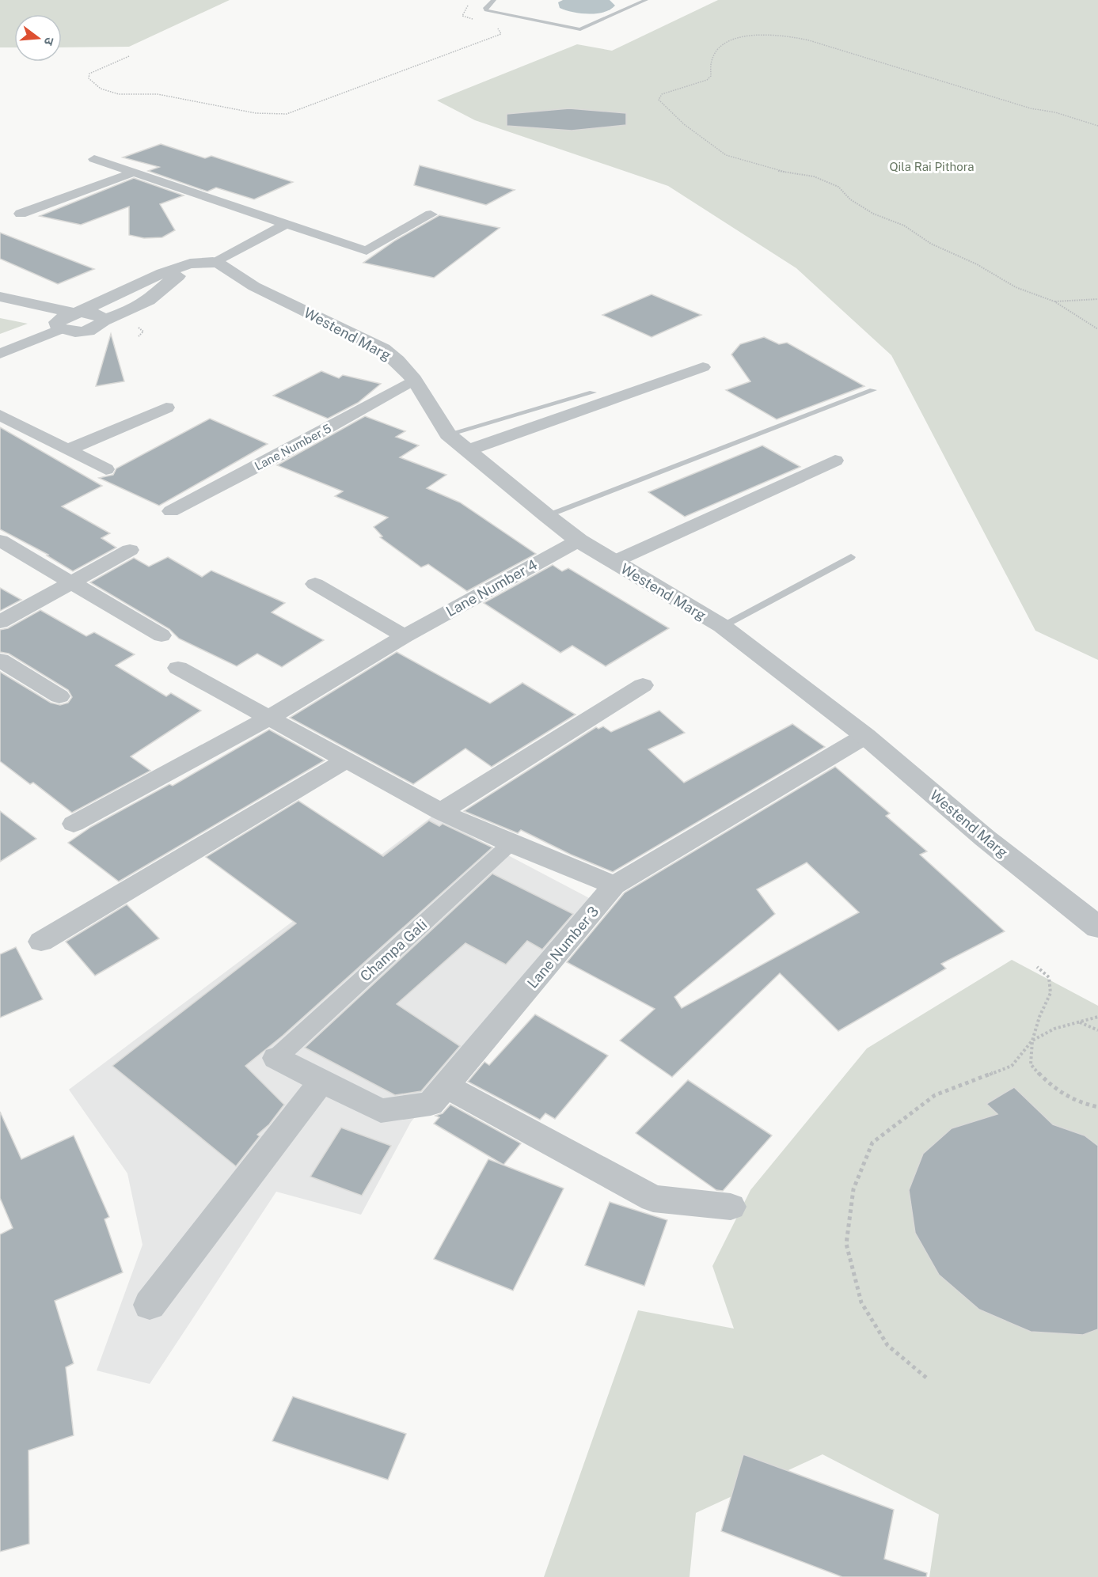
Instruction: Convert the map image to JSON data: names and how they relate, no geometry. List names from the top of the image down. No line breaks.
{"streets":{"street":["Westend Marg","Lane Number 5","Lane Number 4","Lane Number 3","Champa Gali"]},"crossings":[["Westend Marg","Lane Number 5"],["Westend Marg","Lane Number 4"],["Westend Marg","Lane Number 3"],["Lane Number 3","Champa Gali"]],"parks":["Qila Rai Pithora"],"north":"right"}
